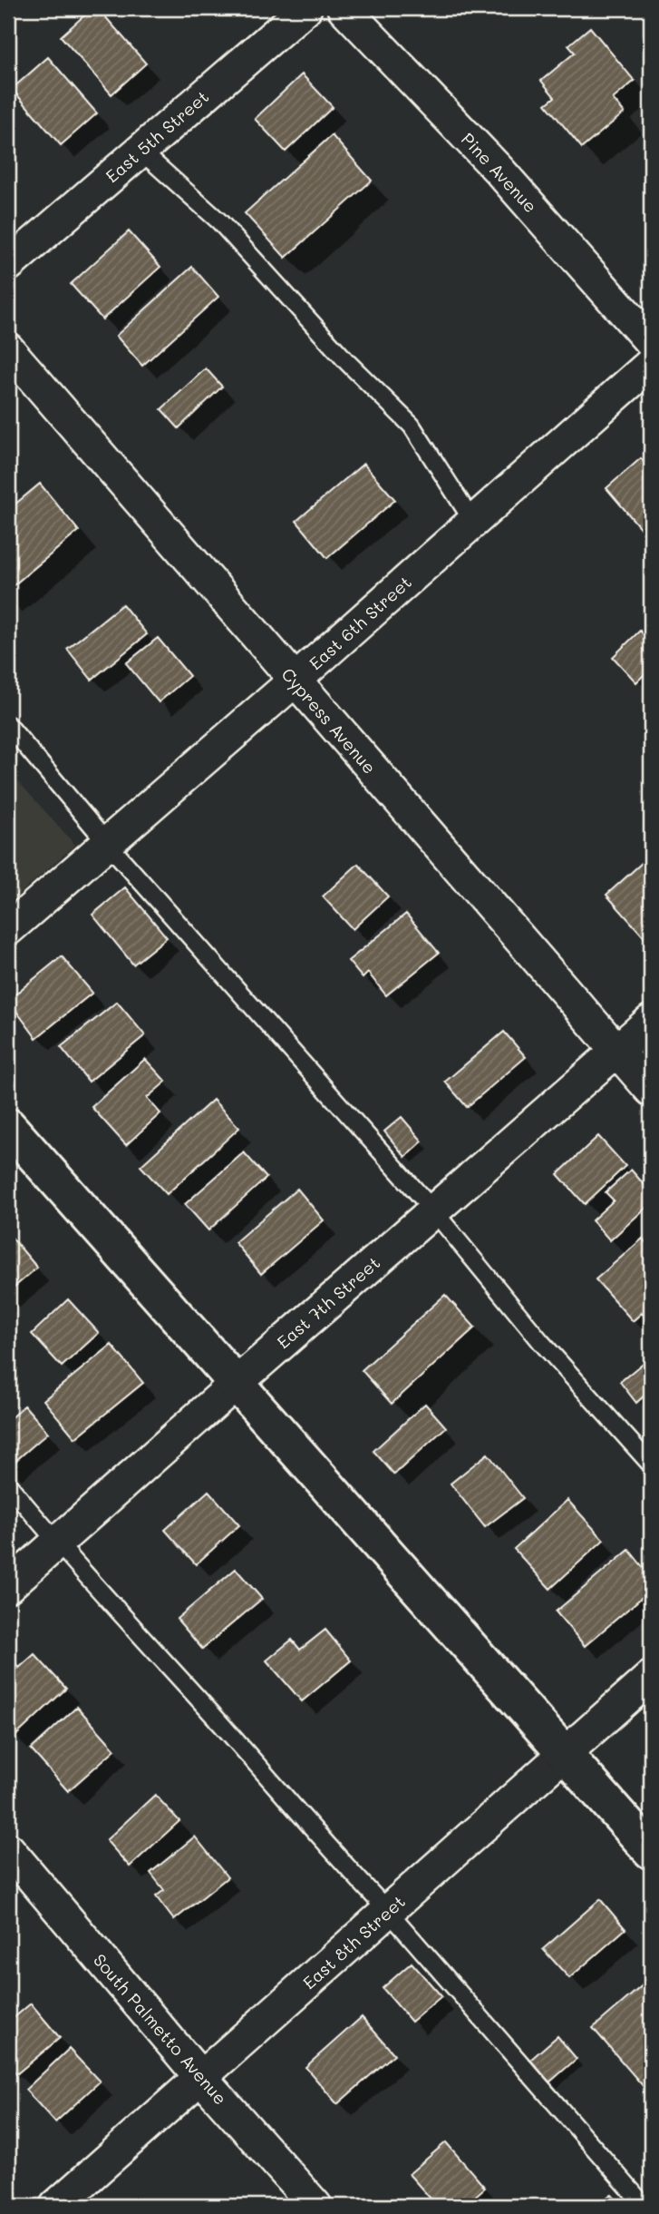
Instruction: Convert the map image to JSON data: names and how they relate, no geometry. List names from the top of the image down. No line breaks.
{"streets":{"street":["East 5th Street","Pine Avenue","East 6th Street","Cypress Avenue","East 7th Street","East 8th Street","South Palmetto Avenue"]},"crossings":[["East 6th Street","Cypress Avenue"],["Cypress Avenue","East 7th Street"],["East 8th Street","South Palmetto Avenue"]]}
